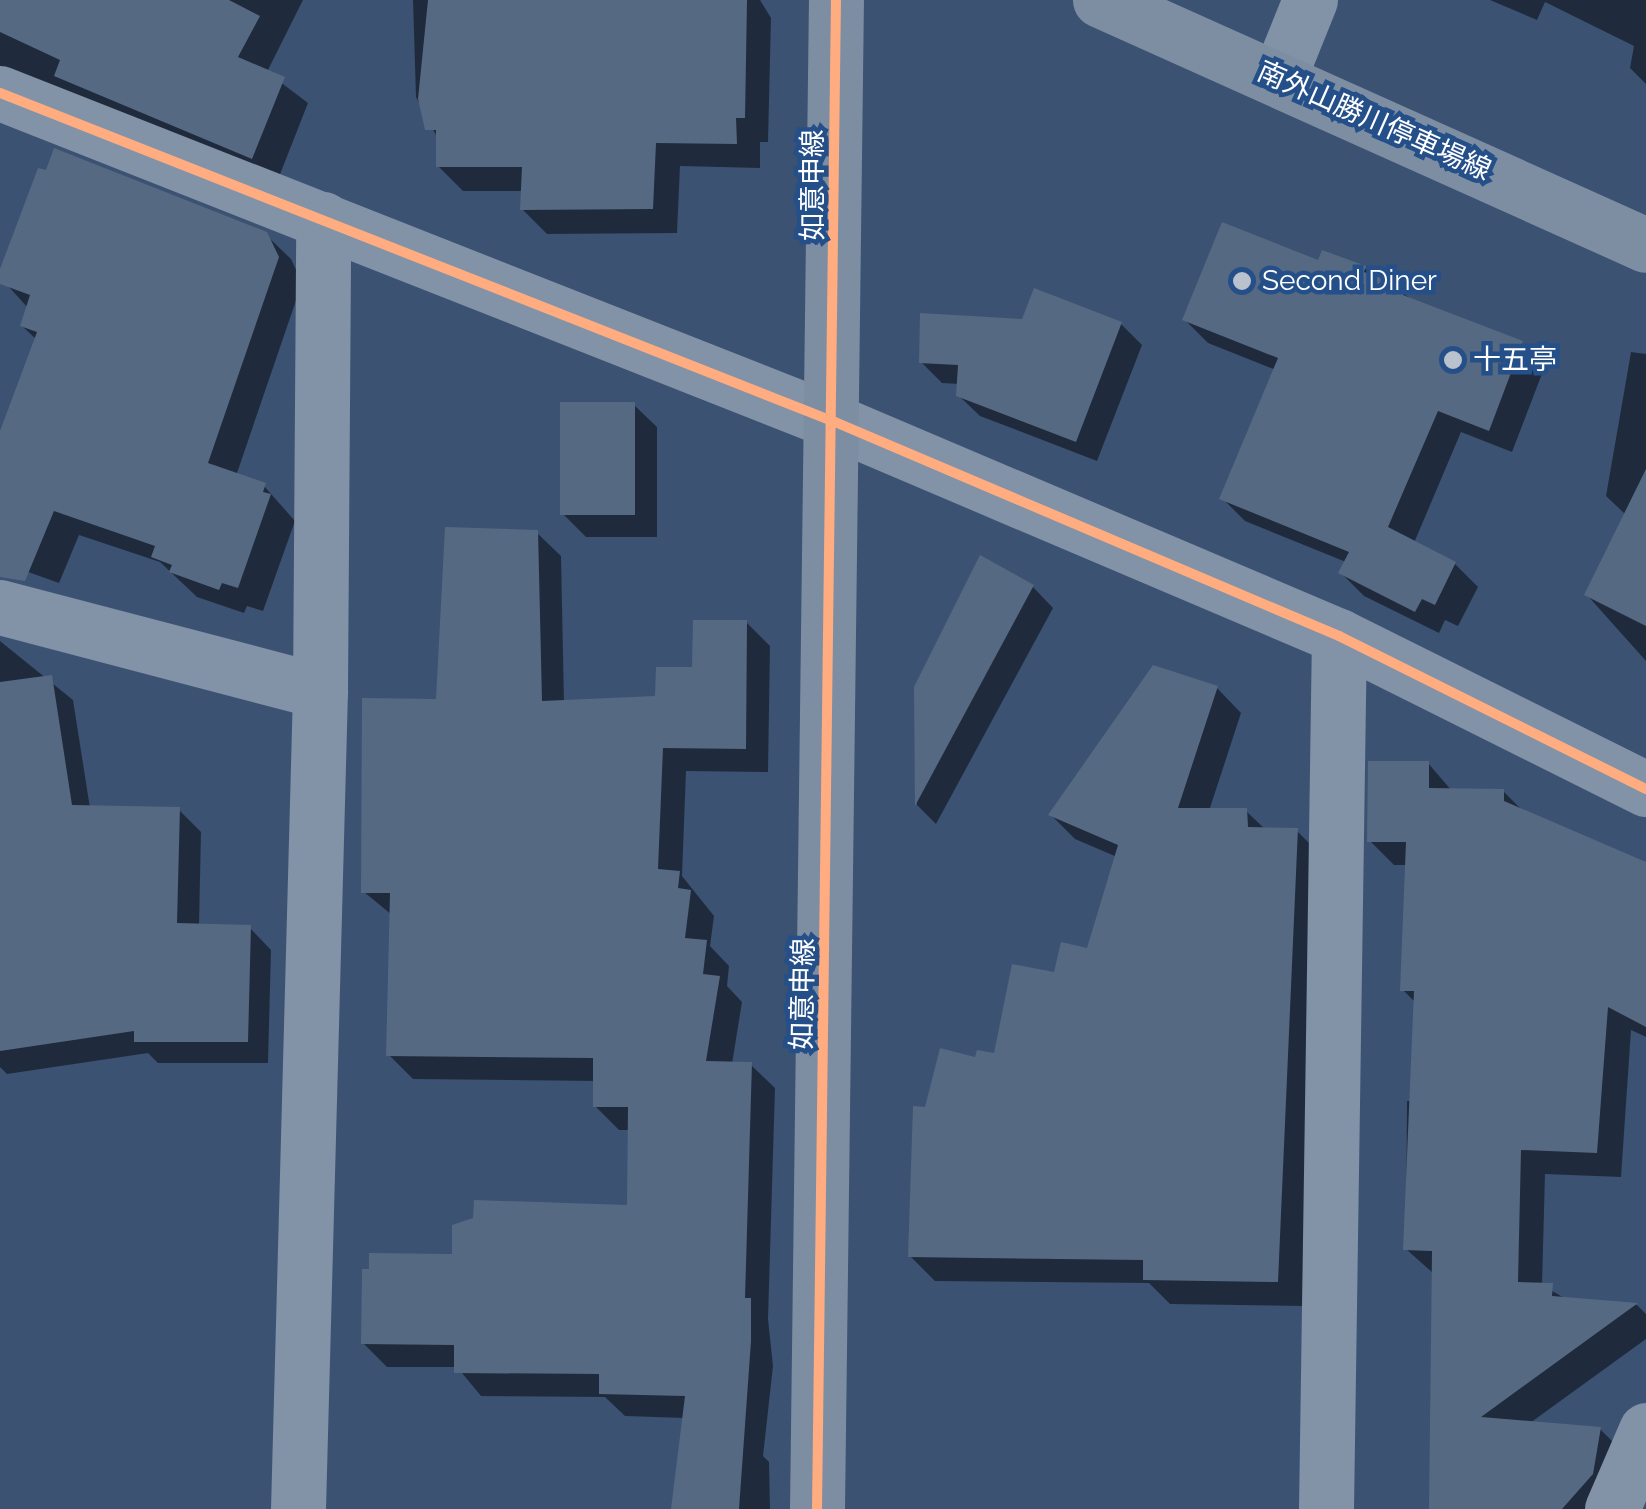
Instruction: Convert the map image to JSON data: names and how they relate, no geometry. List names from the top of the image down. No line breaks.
{"streets":{"street":["南外山勝川停車場線","如意申線"]},"places":["Second Diner","十五亭"]}
